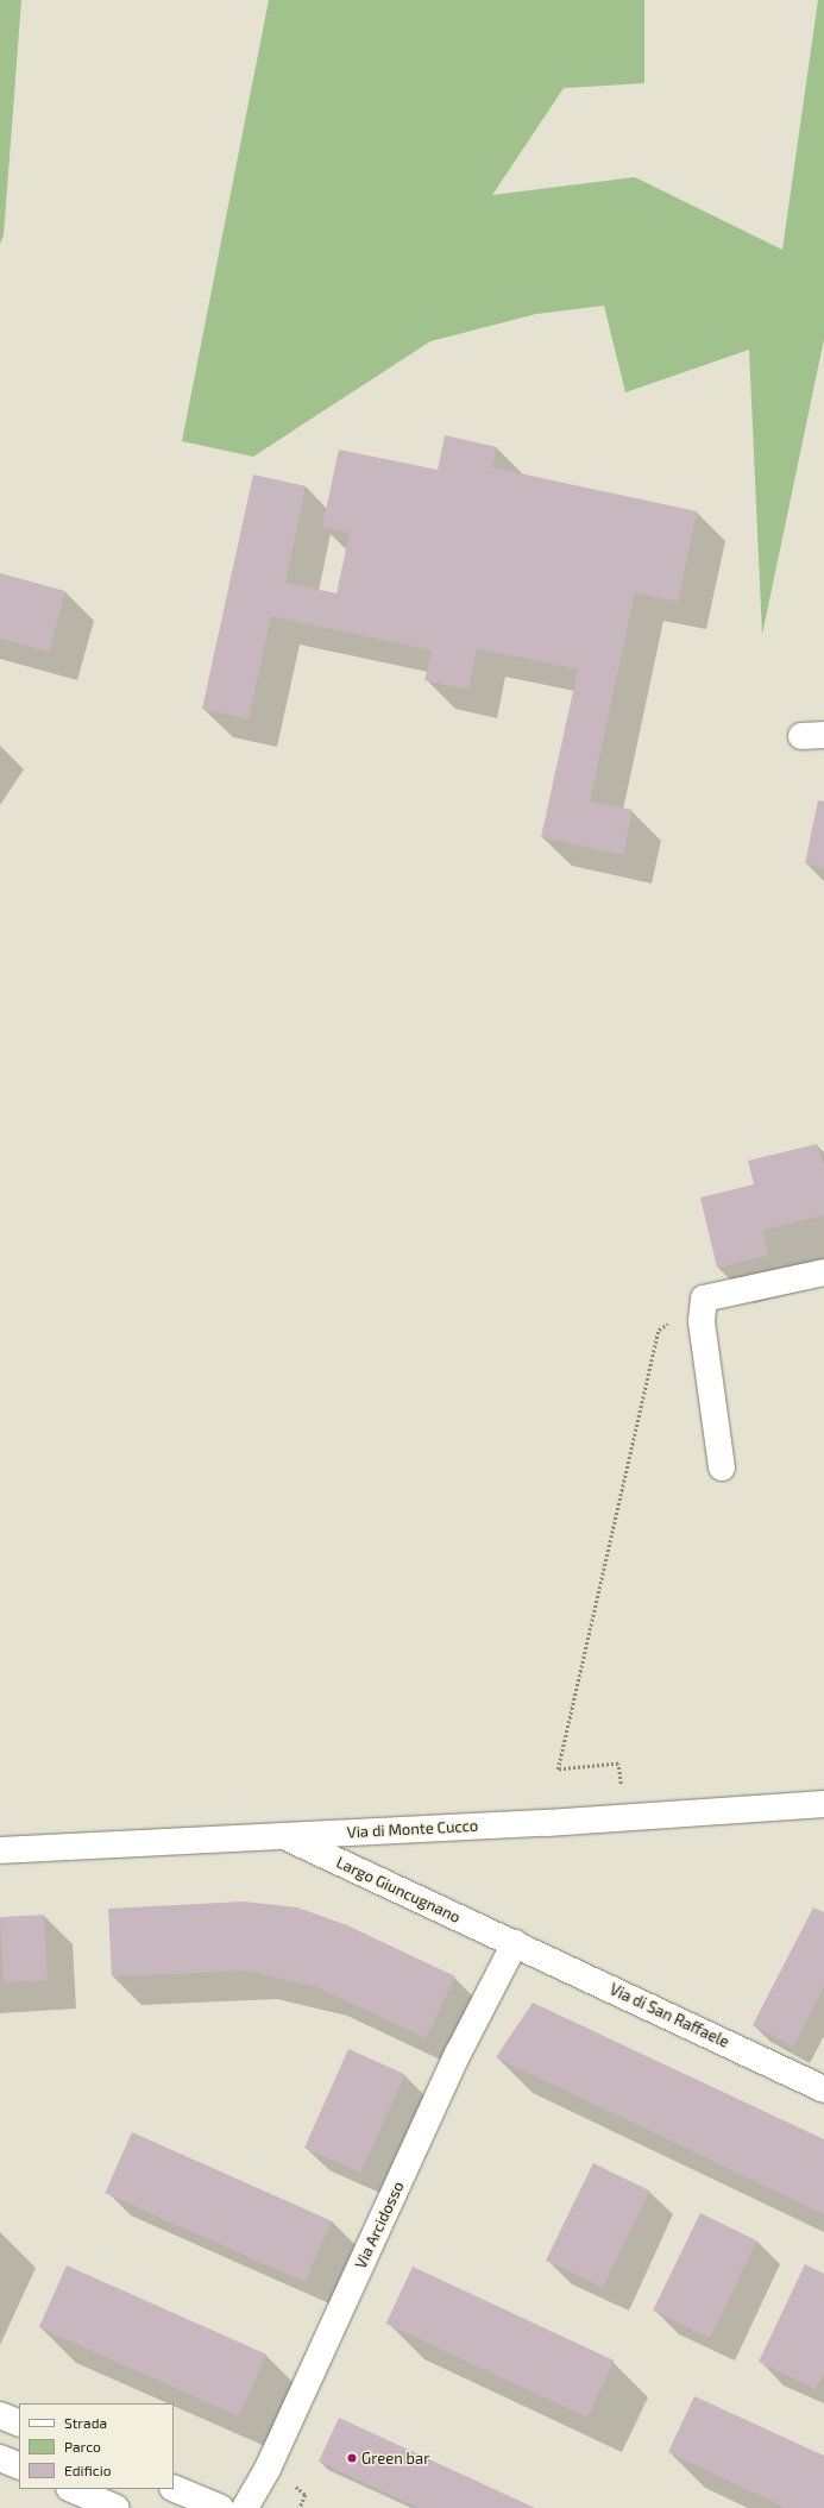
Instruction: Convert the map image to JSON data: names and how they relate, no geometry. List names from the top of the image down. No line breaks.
{"streets":{"street":["Via di Monte Cucco","Largo Giuncugnano","Via di San Raffaele","Via Arcidosso"]},"crossings":[["Via di Monte Cucco","Largo Giuncugnano"],["Largo Giuncugnano","Via di San Raffaele"],["Largo Giuncugnano","Via Arcidosso"],["Via di San Raffaele","Via Arcidosso"]],"places":["Green bar"],"legend":["Strada","Parco","Edificio"]}
